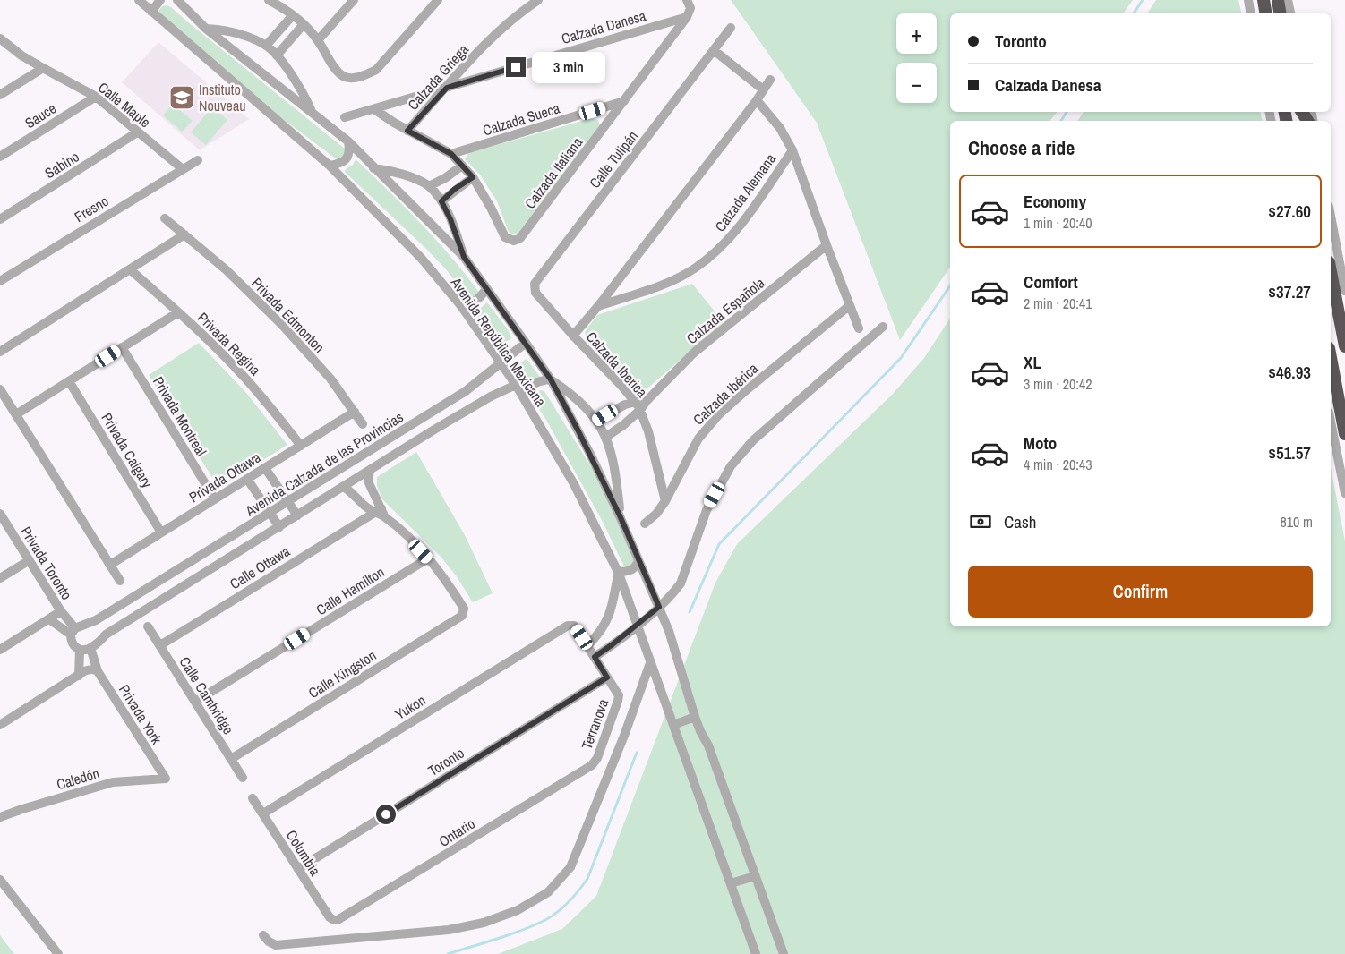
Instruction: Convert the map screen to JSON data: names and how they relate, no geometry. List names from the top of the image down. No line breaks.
{"streets":{"street":["Calzada Danesa","Calzada Griega","Calle Maple","Sauce","Calzada Sueca","Calle Tulipán","Sabino","Calzada Italiana","Calzada Alemana","Fresno","Calzada Española","Privada Edmonton","Avenida República Mexicana","Privada Regina","Calzada Iberica","Calzada Ibérica","Privada Montreal","Privada Calgary","Avenida Calzada de las Provincias","Privada Ottawa","Privada Toronto","Calle Ottawa","Calle Hamilton","Calle Kingston","Calle Cambridge","Yukon","Privada York","Terranova","Toronto","Caledón","Ontario","Columbia"]},"crossings":[["Calzada Danesa","Calzada Griega"],["Calzada Danesa","Calzada Italiana"],["Calzada Griega","Calzada Sueca"],["Calzada Griega","Calzada Italiana"],["Calle Maple","Sauce"],["Calle Maple","Sabino"],["Calle Maple","Fresno"],["Calzada Sueca","Calzada Italiana"],["Calle Tulipán","Calzada Iberica"],["Calzada Española","Avenida República Mexicana"],["Calzada Española","Calzada Iberica"],["Privada Edmonton","Privada Ottawa"],["Avenida República Mexicana","Avenida Calzada de las Provincias"],["Privada Regina","Privada Ottawa"],["Calzada Iberica","Calzada Ibérica"],["Privada Montreal","Privada Ottawa"],["Privada Calgary","Privada Ottawa"],["Avenida Calzada de las Provincias","Privada York"],["Calle Ottawa","Calle Cambridge"],["Calle Hamilton","Calle Kingston"],["Calle Hamilton","Calle Cambridge"],["Calle Kingston","Calle Cambridge"],["Yukon","Terranova"],["Yukon","Columbia"],["Privada York","Caledón"],["Terranova","Toronto"],["Terranova","Ontario"],["Toronto","Columbia"],["Ontario","Columbia"]],"places":{"school or university":["Instituto Nouveau"]},"page":{"map_buttons":["+","−"],"banner":["Toronto","Calzada Danesa"],"bubble":"3 min","heading":"Choose a ride","list":[{"name":"Economy","note":"1 min · 20:40","value":"$27.60"},{"name":"Comfort","note":"2 min · 20:41","value":"$37.27"},{"name":"XL","note":"3 min · 20:42","value":"$46.93"},{"name":"Moto","note":"4 min · 20:43","value":"$51.57"}],"pay":["Cash","810 m"],"buttons":"Confirm"}}
